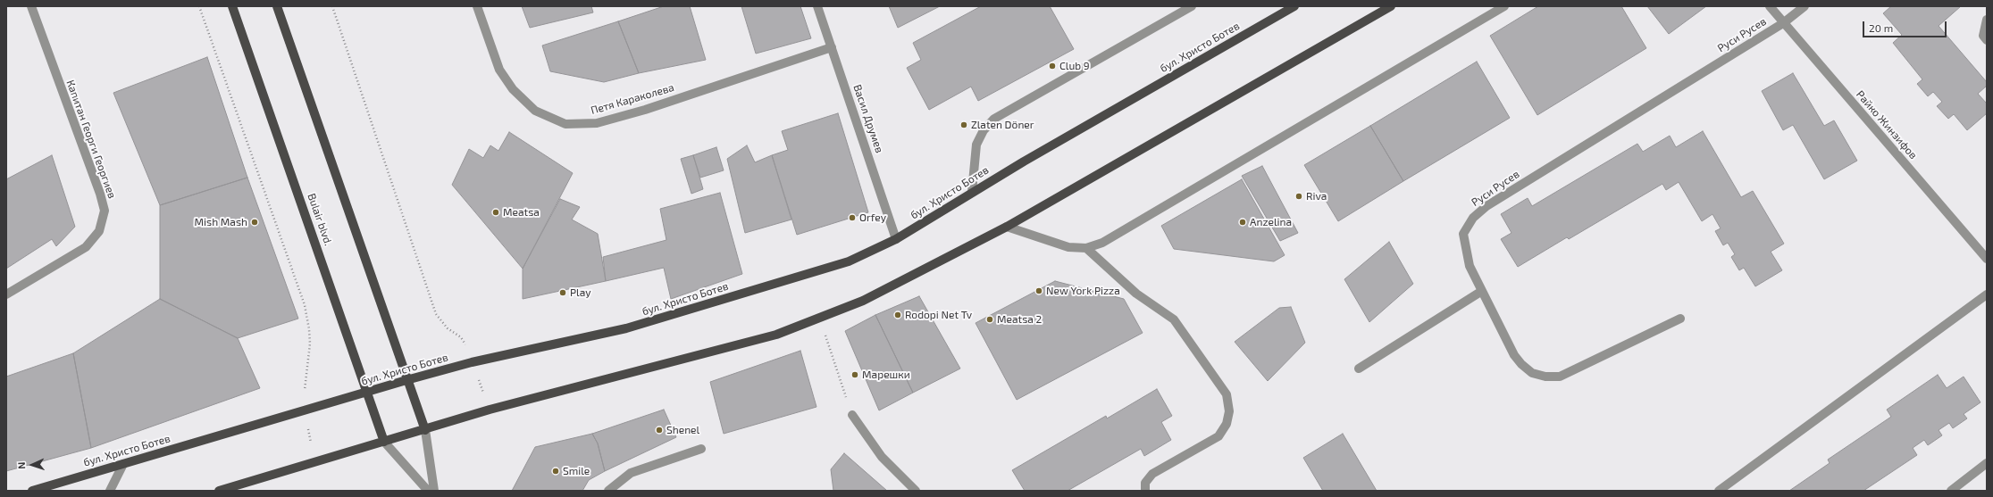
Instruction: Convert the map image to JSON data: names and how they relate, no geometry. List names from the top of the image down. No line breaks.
{"streets":{"main road":["бул. Христо Ботев","Bulair blvd."],"street":["Руси Русев","Петя Караколева","Васил Друмев","Райко Жинзифов","Капитан Георги Георгиев"]},"crossings":[["Руси Русев","Райко Жинзифов"],["бул. Христо Ботев","Васил Друмев"],["бул. Христо Ботев","Bulair blvd."],["Петя Караколева","Васил Друмев"]],"places":["Club 9","Zlaten Döner","Riva","Meatsa","Orfey","Mish Mash","Anzelina","New York Pizza","Play","Rodopi Net Tv","Meatsa 2","Марешки","Shenel","Smile"],"scale_bar":"20 m","north":"left"}
